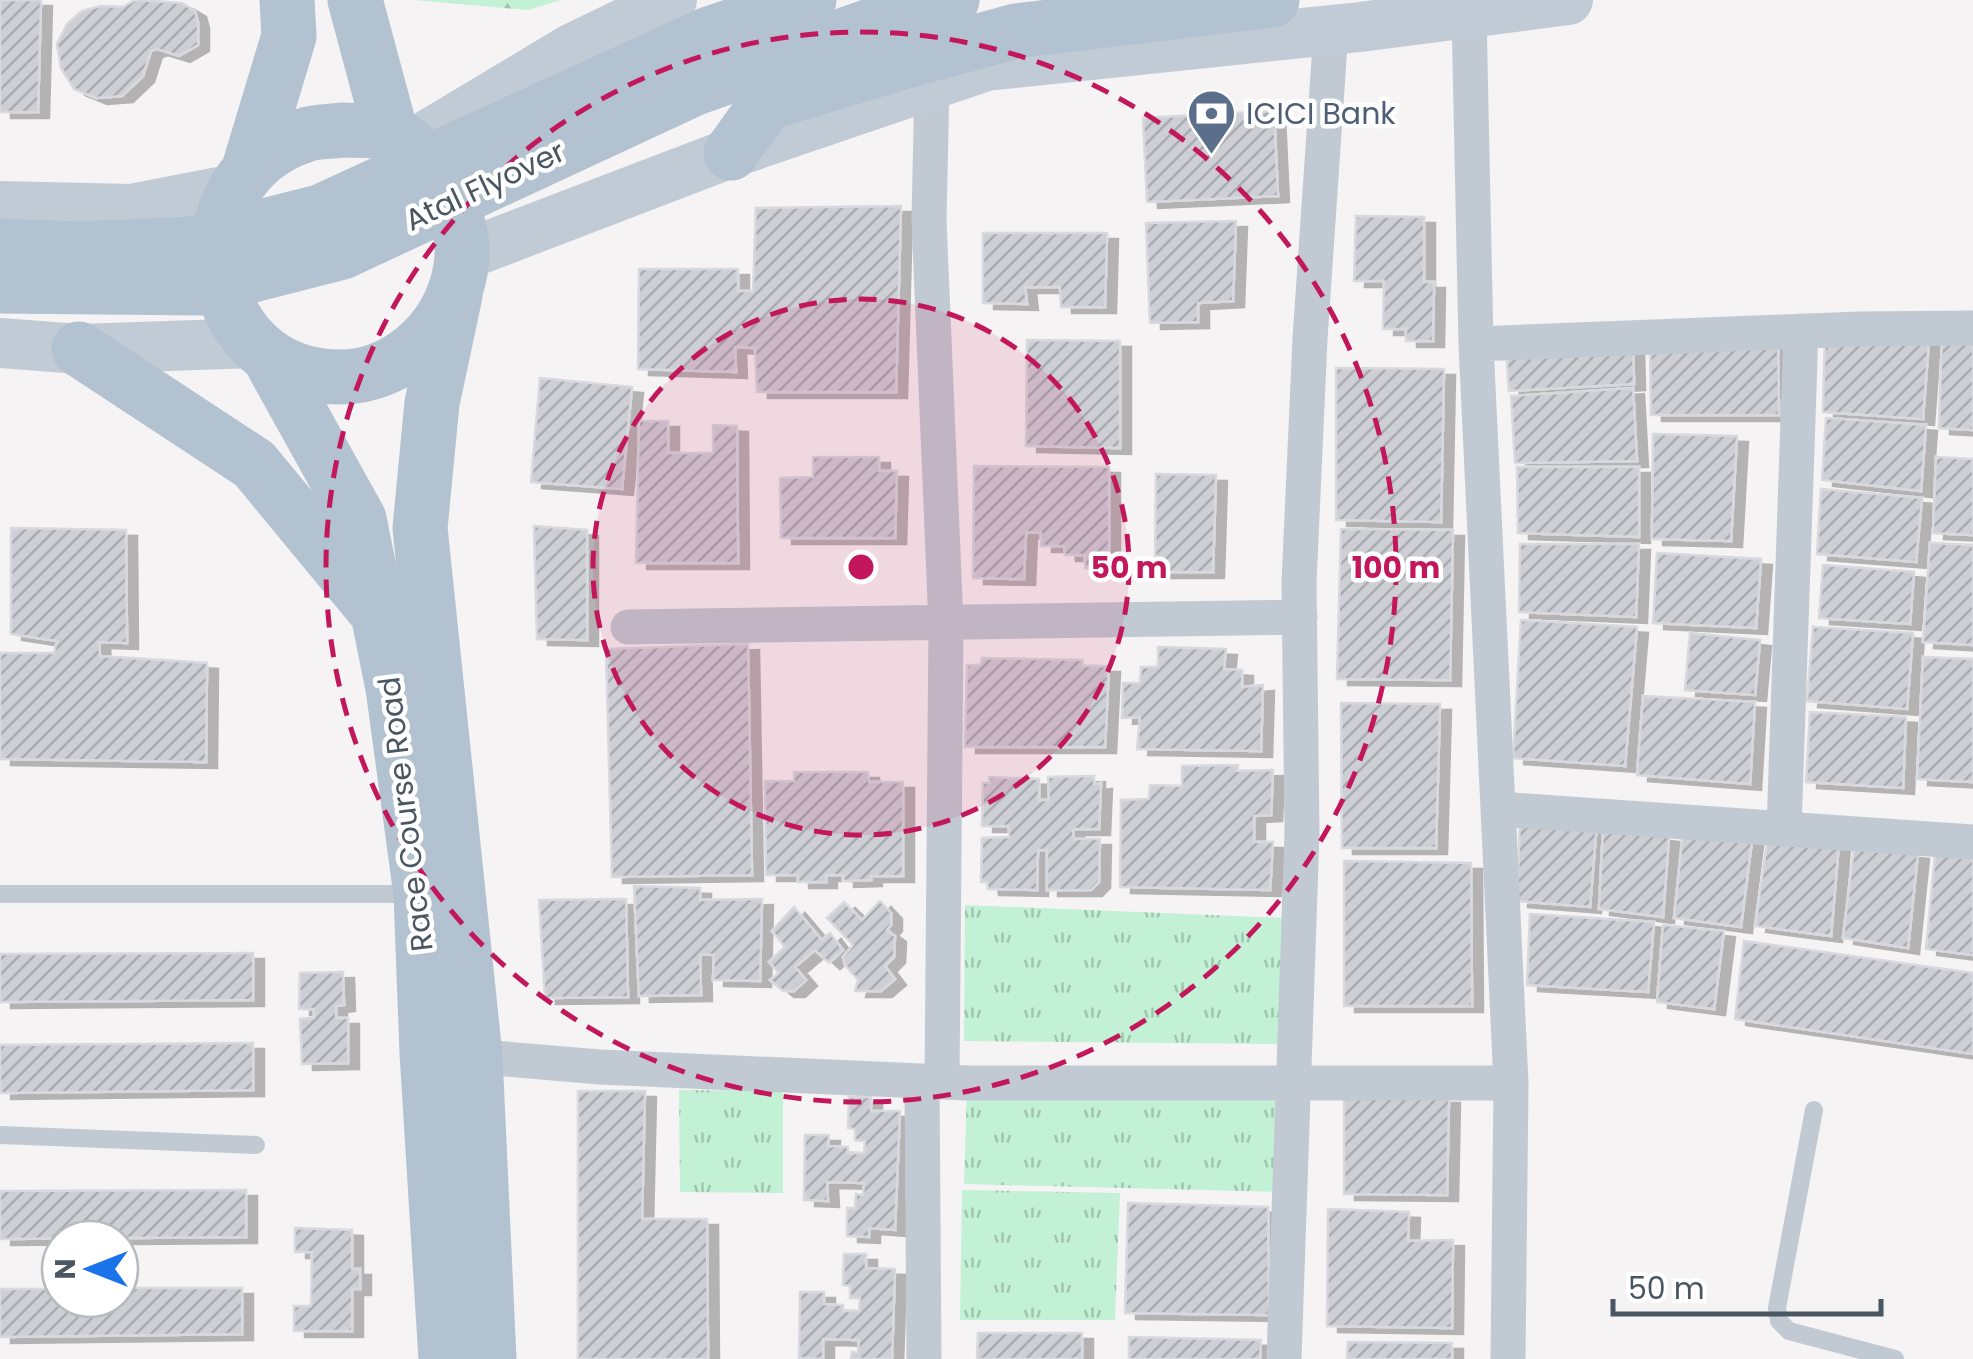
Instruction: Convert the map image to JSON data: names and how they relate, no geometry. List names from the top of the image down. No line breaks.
{"streets":{"main road":["Atal Flyover","Race Course Road"]},"places":{"bank":["ICICI Bank"]},"scale_bar":"50 m","north":"left","rings":["50 m","100 m"]}
